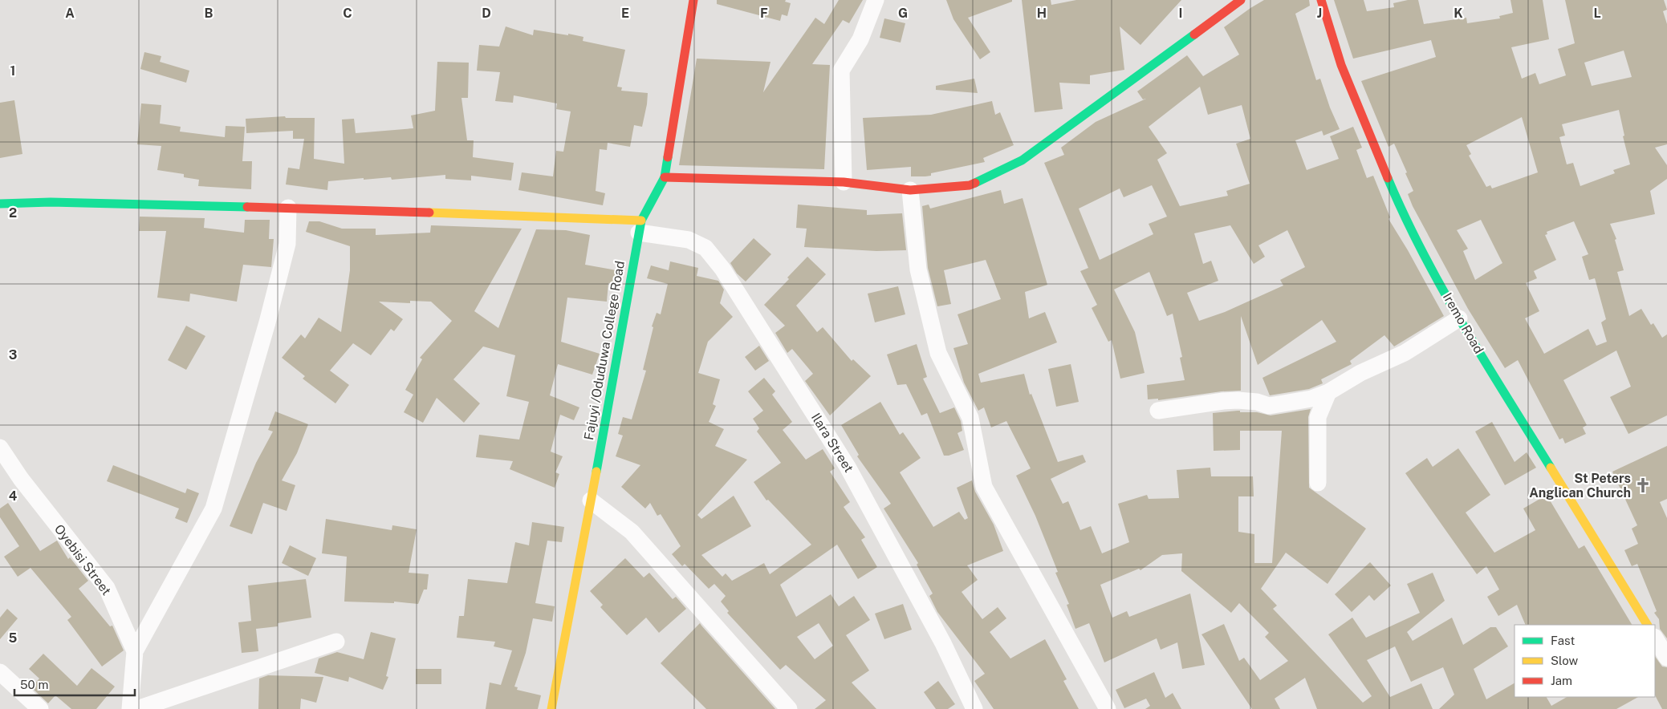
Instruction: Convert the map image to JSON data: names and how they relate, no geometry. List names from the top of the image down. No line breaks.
{"streets":{"street":["Iremo Road","Fajuyi /Oduduwa College Road","Ilara Street","Oyebisi Street"]},"crossings":[["Fajuyi /Oduduwa College Road","Ilara Street"]],"places":{"church":["St Peters Anglican Church"]},"legend":["Fast","Slow","Jam"],"scale_bar":"50 m","grid":{"columns":["A","B","C","D","E","F","G","H","I","J","K","L"],"rows":["1","2","3","4","5"]}}
